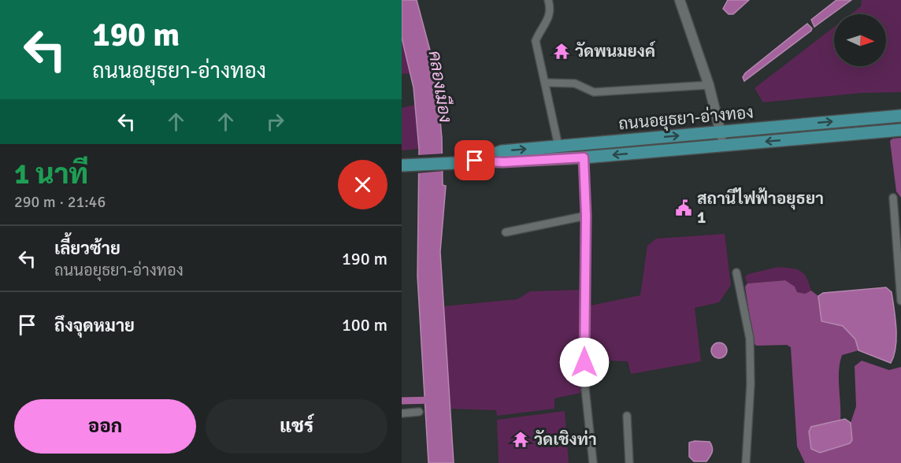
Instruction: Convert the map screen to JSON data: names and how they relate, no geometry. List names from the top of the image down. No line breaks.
{"streets":{"main road":["ถนนอยุธยา-อ่างทอง"]},"water":["คลองเมือง"],"places":{"temple":["วัดพนมยงค์","วัดเชิงท่า"],"public building":["สถานีไฟฟ้าอยุธยา 1"]},"north":"right","page":{"turn":["190 m","ถนนอยุธยา-อ่างทอง"],"heading":["1 นาที","290 m · 21:46"],"list":[{"name":"เลี้ยวซ้าย","note":"ถนนอยุธยา-อ่างทอง","value":"190 m"},{"name":"ถึงจุดหมาย","value":"100 m"}],"buttons":["ออก","แชร์"]}}
